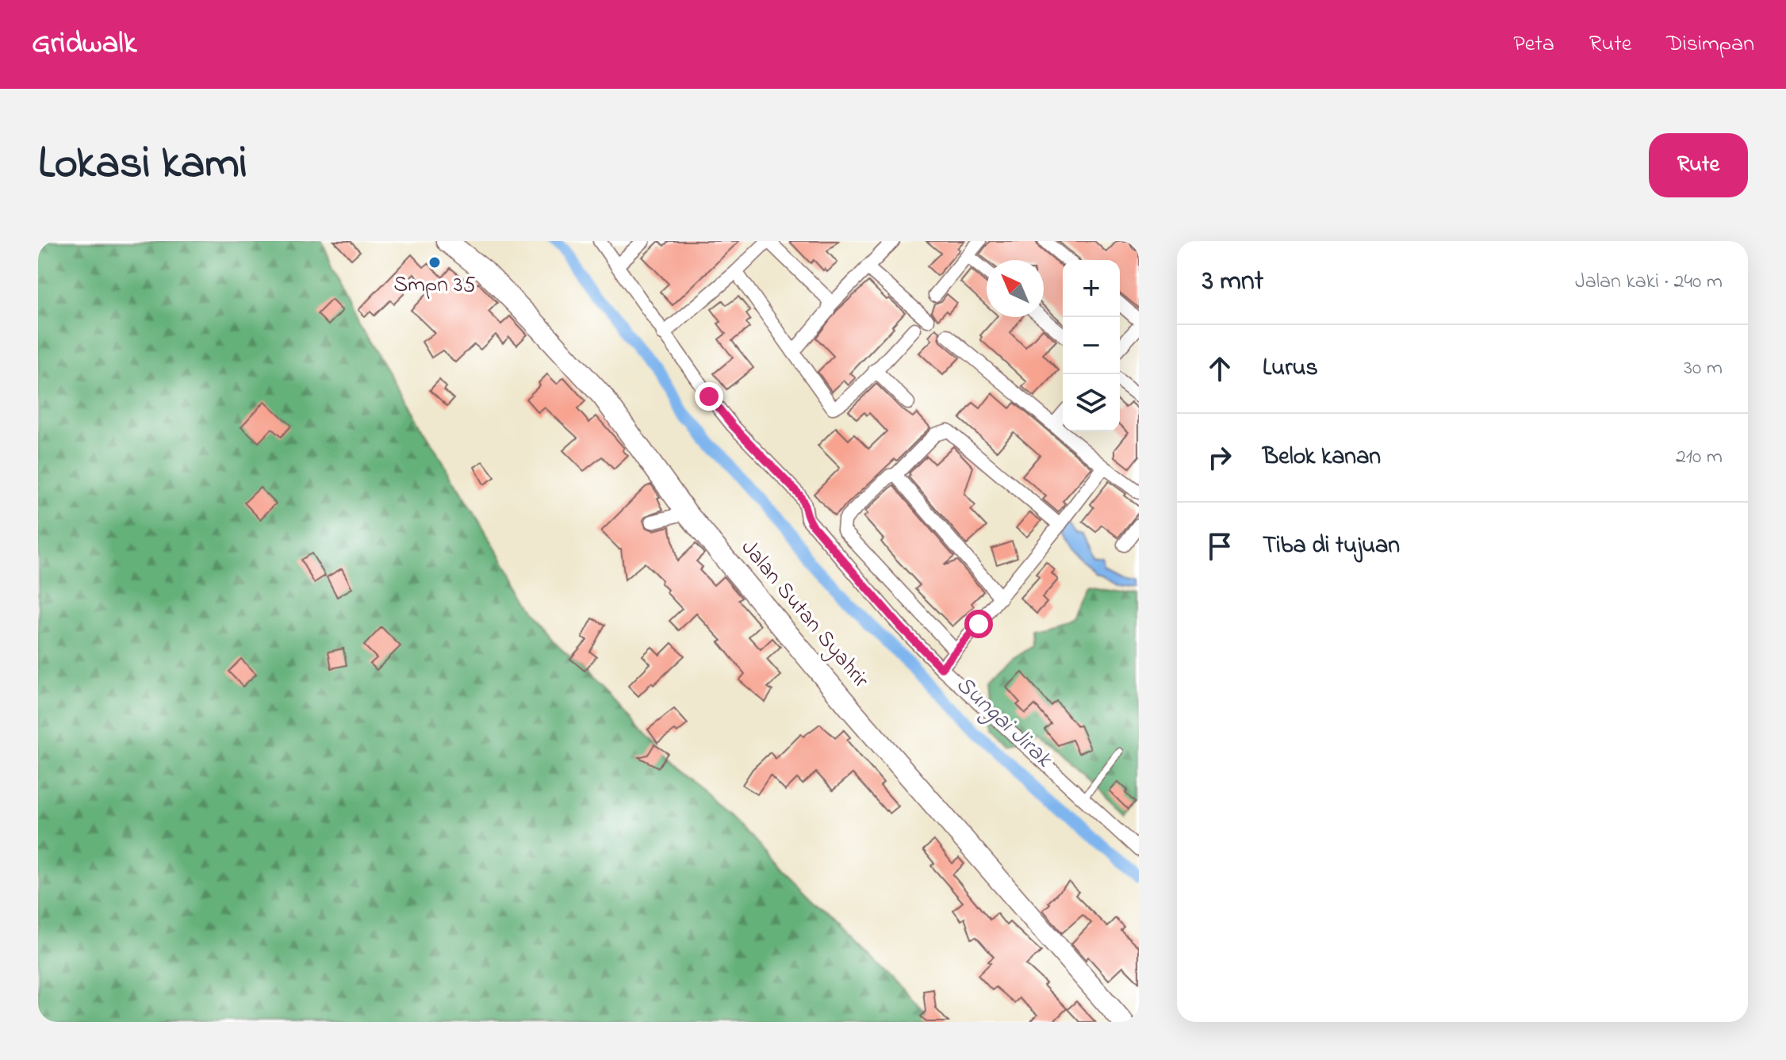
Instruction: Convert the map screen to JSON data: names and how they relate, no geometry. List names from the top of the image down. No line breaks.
{"streets":{"main road":["Jalan Sutan Syahrir"]},"water":["Sungai Jirak"],"places":["Smpn 35"],"north":"top left","page":{"header":"Gridwalk","nav":["Peta","Rute","Disimpan"],"title":"Lokasi kami","buttons":"Rute","heading":["3 mnt","Jalan kaki · 240 m"],"map_buttons":["+","−"],"list":[["Lurus","30 m"],["Belok kanan","210 m"],"Tiba di tujuan"]}}
